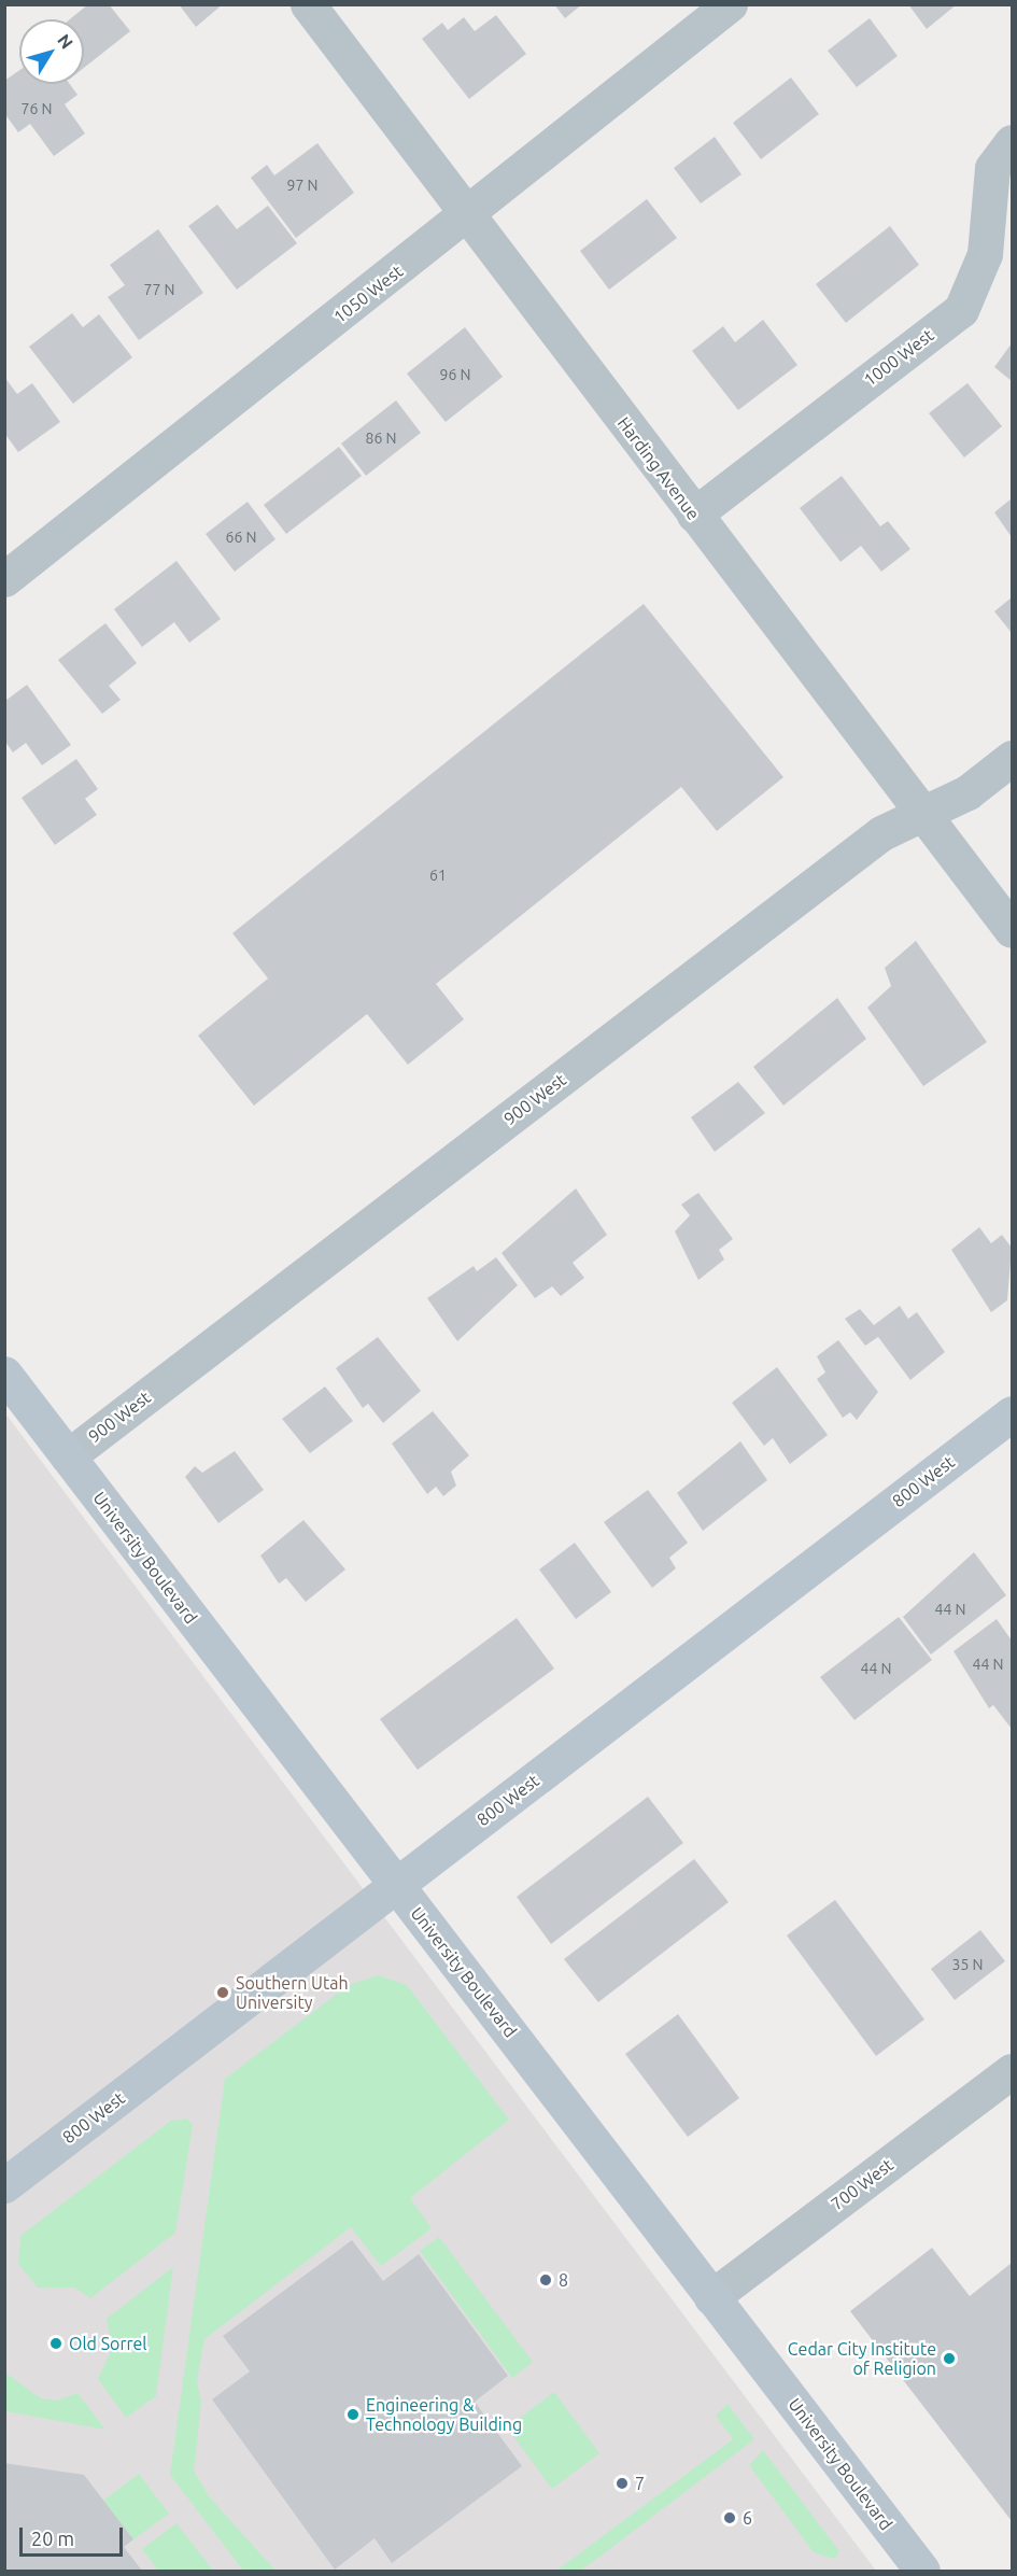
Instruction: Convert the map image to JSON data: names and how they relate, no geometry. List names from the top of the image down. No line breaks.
{"streets":{"main road":["800 West","University Boulevard"],"street":["1050 West","1000 West","Harding Avenue","900 West","700 West"]},"crossings":[["1050 West","Harding Avenue"],["1000 West","Harding Avenue"],["Harding Avenue","900 West"],["900 West","University Boulevard"],["800 West","University Boulevard"],["University Boulevard","700 West"]],"places":["Southern Utah University","8","Old Sorrel","Cedar City Institute of Religion","Engineering & Technology Building","7","6"],"house_numbers":["76 N","97 N","77 N","96 N","86 N","66 N","61","44 N","44 N","44 N","35 N"],"scale_bar":"20 m","north":"top right"}
